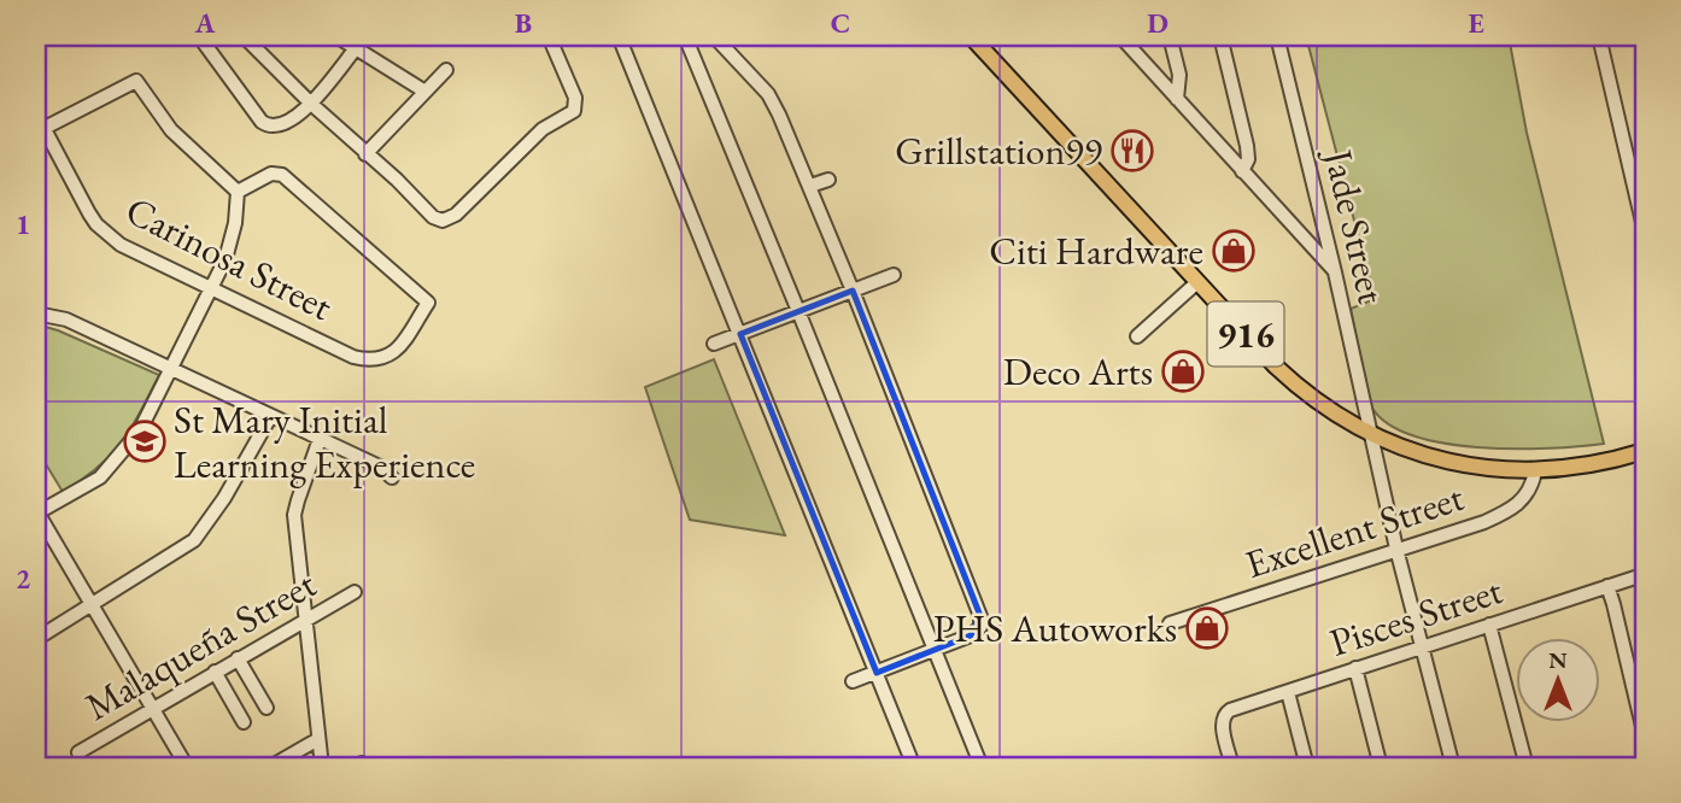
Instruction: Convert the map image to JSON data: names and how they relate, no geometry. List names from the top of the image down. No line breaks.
{"streets":{"main road":["916"],"street":["Jade Street","Carinosa Street","Excellent Street","Pisces Street","Malaqueña Street"]},"crossings":[["Jade Street","916"],["Jade Street","Excellent Street"],["Jade Street","Pisces Street"],["916","Excellent Street"]],"places":{"restaurant":["Grillstation99"],"shop":["Citi Hardware","Deco Arts","PHS Autoworks"],"school or university":["St Mary Initial Learning Experience"]},"north":"top","grid":{"columns":["A","B","C","D","E"],"rows":["1","2"]}}
